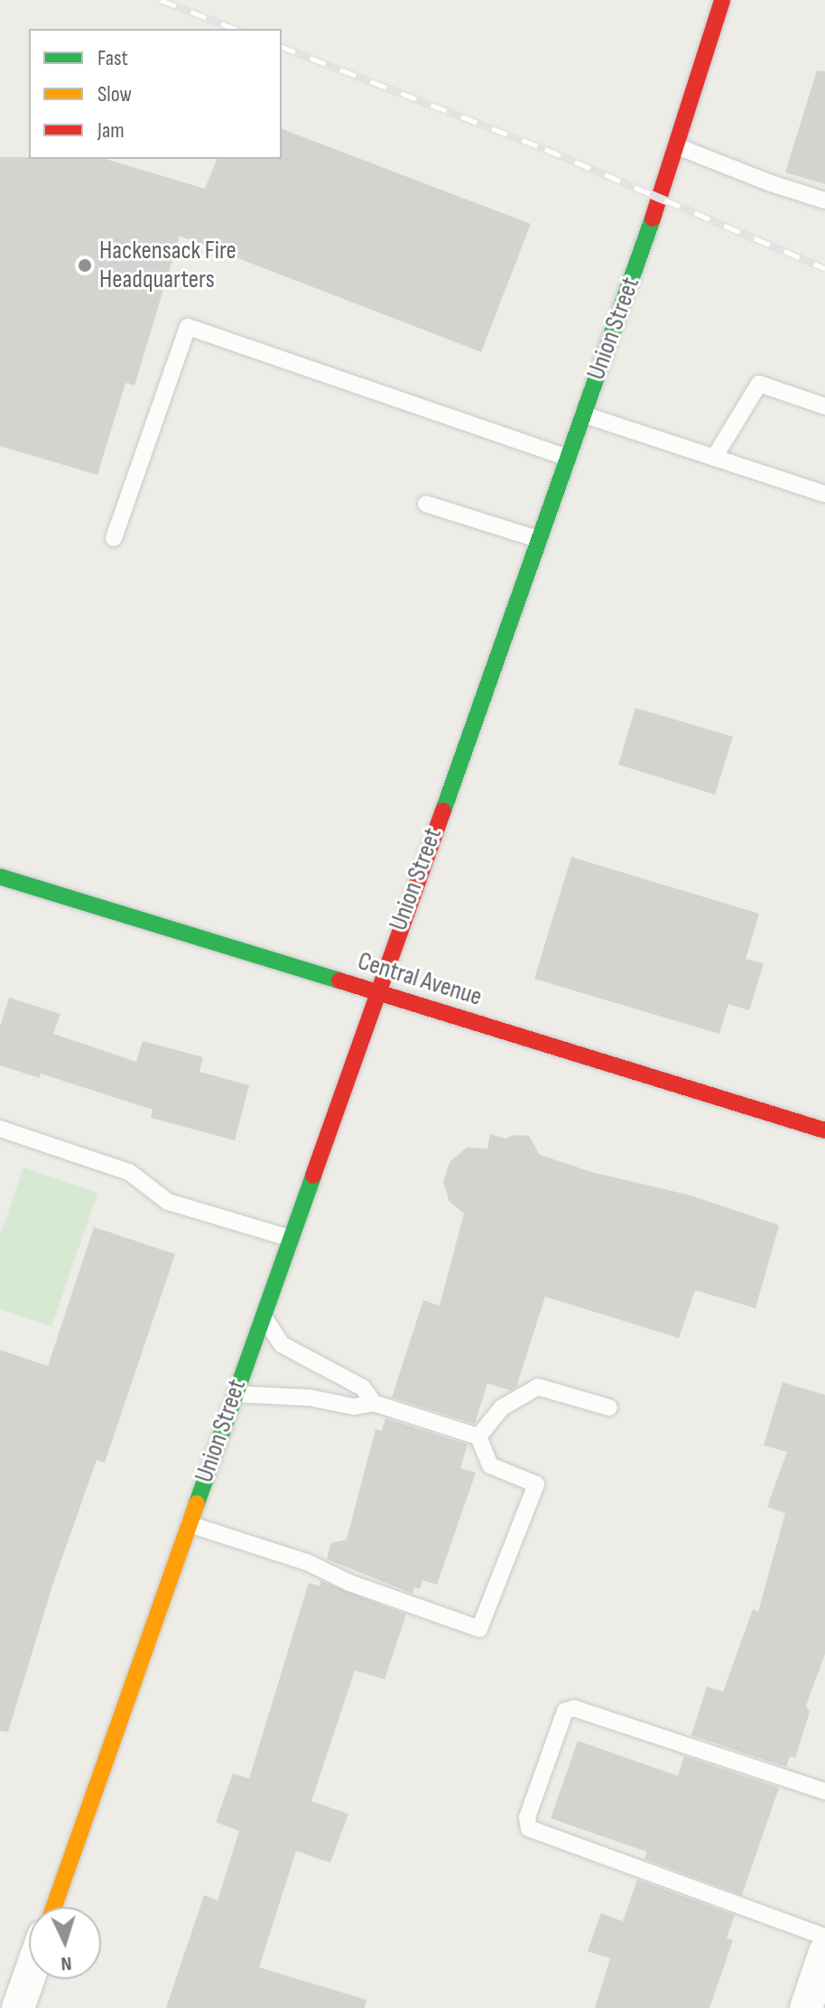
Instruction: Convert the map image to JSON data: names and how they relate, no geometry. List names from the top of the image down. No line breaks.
{"streets":{"street":["Union Street","Central Avenue"]},"crossings":[["Union Street","Central Avenue"]],"places":["Hackensack Fire Headquarters"],"legend":["Fast","Slow","Jam"],"north":"bottom"}
